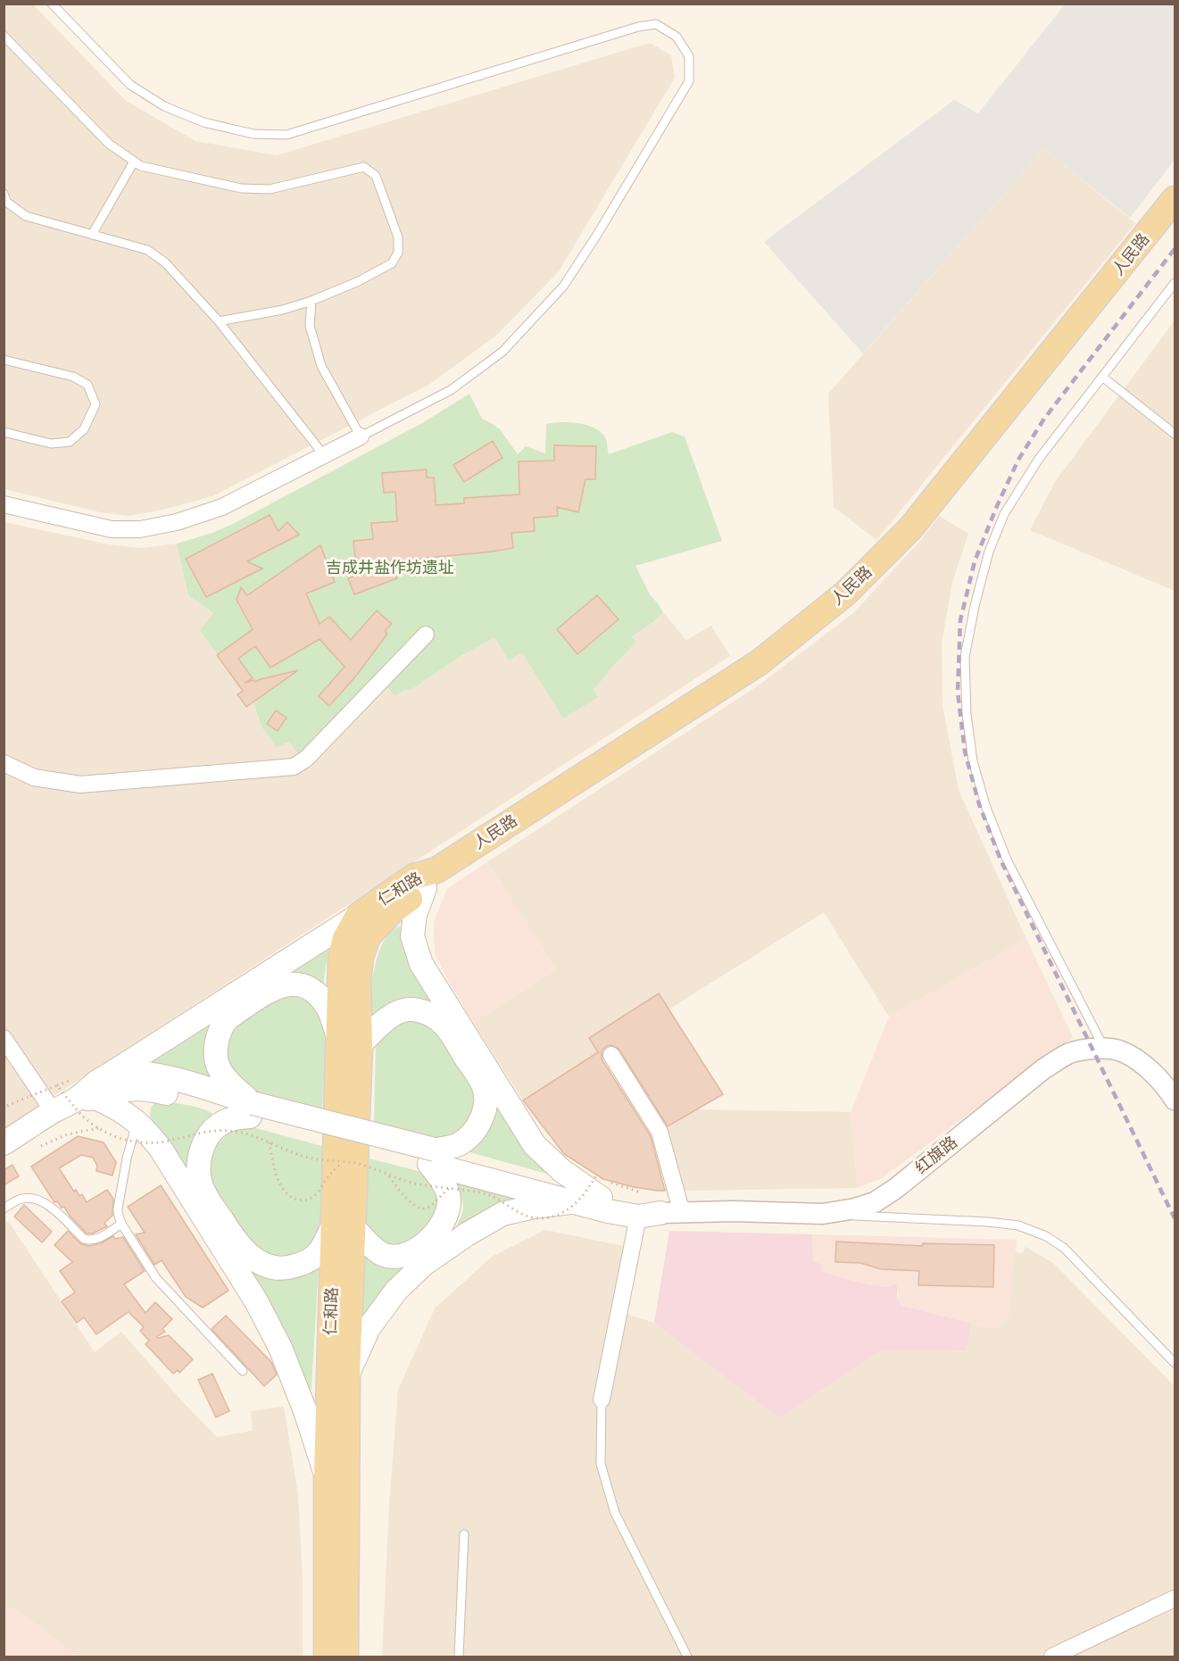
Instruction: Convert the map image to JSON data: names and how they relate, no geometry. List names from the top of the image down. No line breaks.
{"streets":{"main road":["人民路","仁和路"],"street":["红旗路"]},"crossings":[["人民路","仁和路"]],"parks":["吉成井盐作坊遗址"]}
